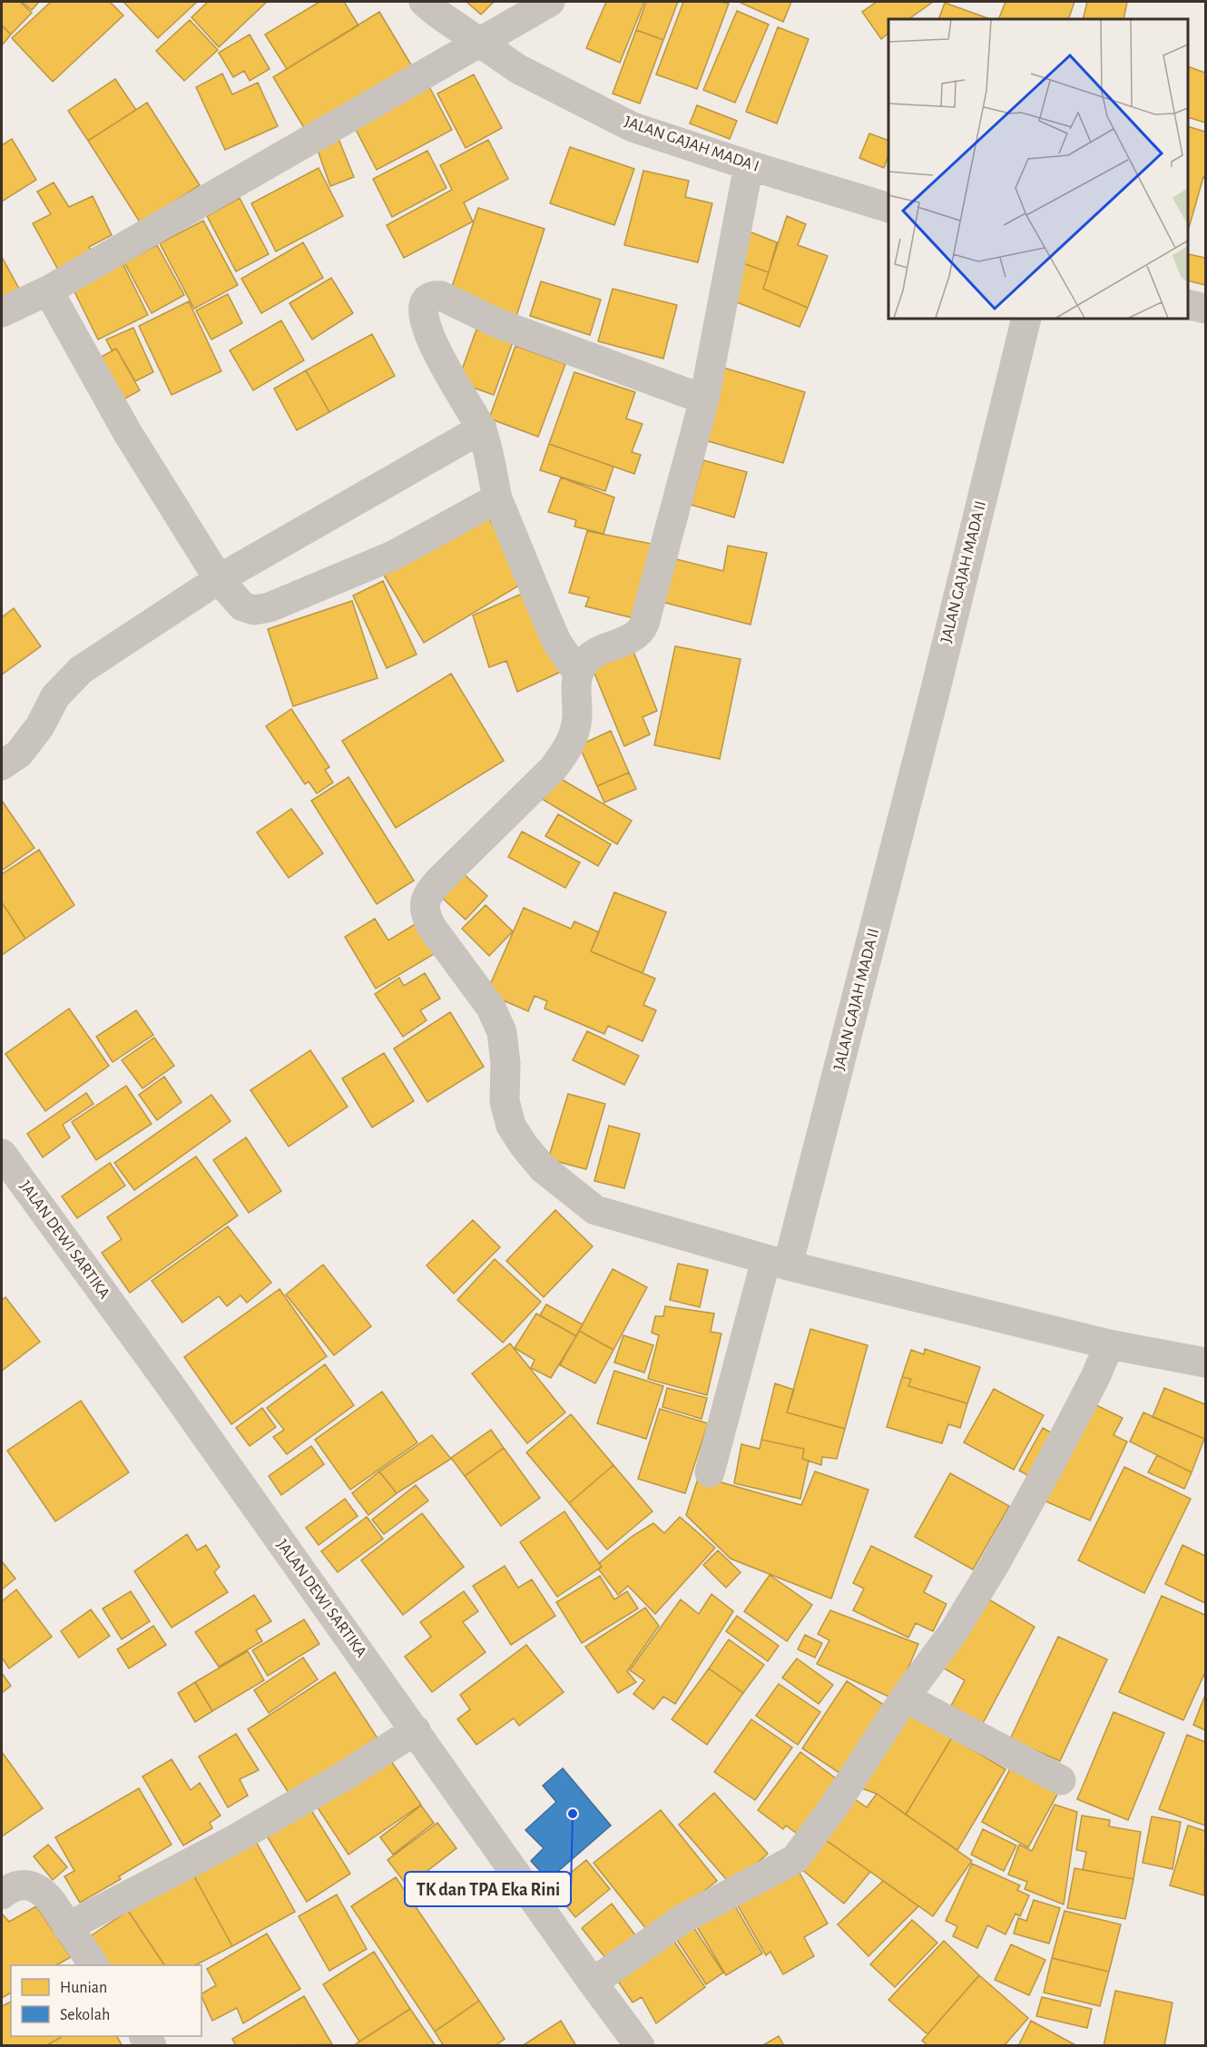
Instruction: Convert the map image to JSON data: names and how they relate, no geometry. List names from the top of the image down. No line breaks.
{"streets":{"street":["JALAN GAJAH MADA I","JALAN GAJAH MADA II","JALAN DEWI SARTIKA"]},"places":["TK dan TPA Eka Rini"],"legend":["Hunian","Sekolah"]}
